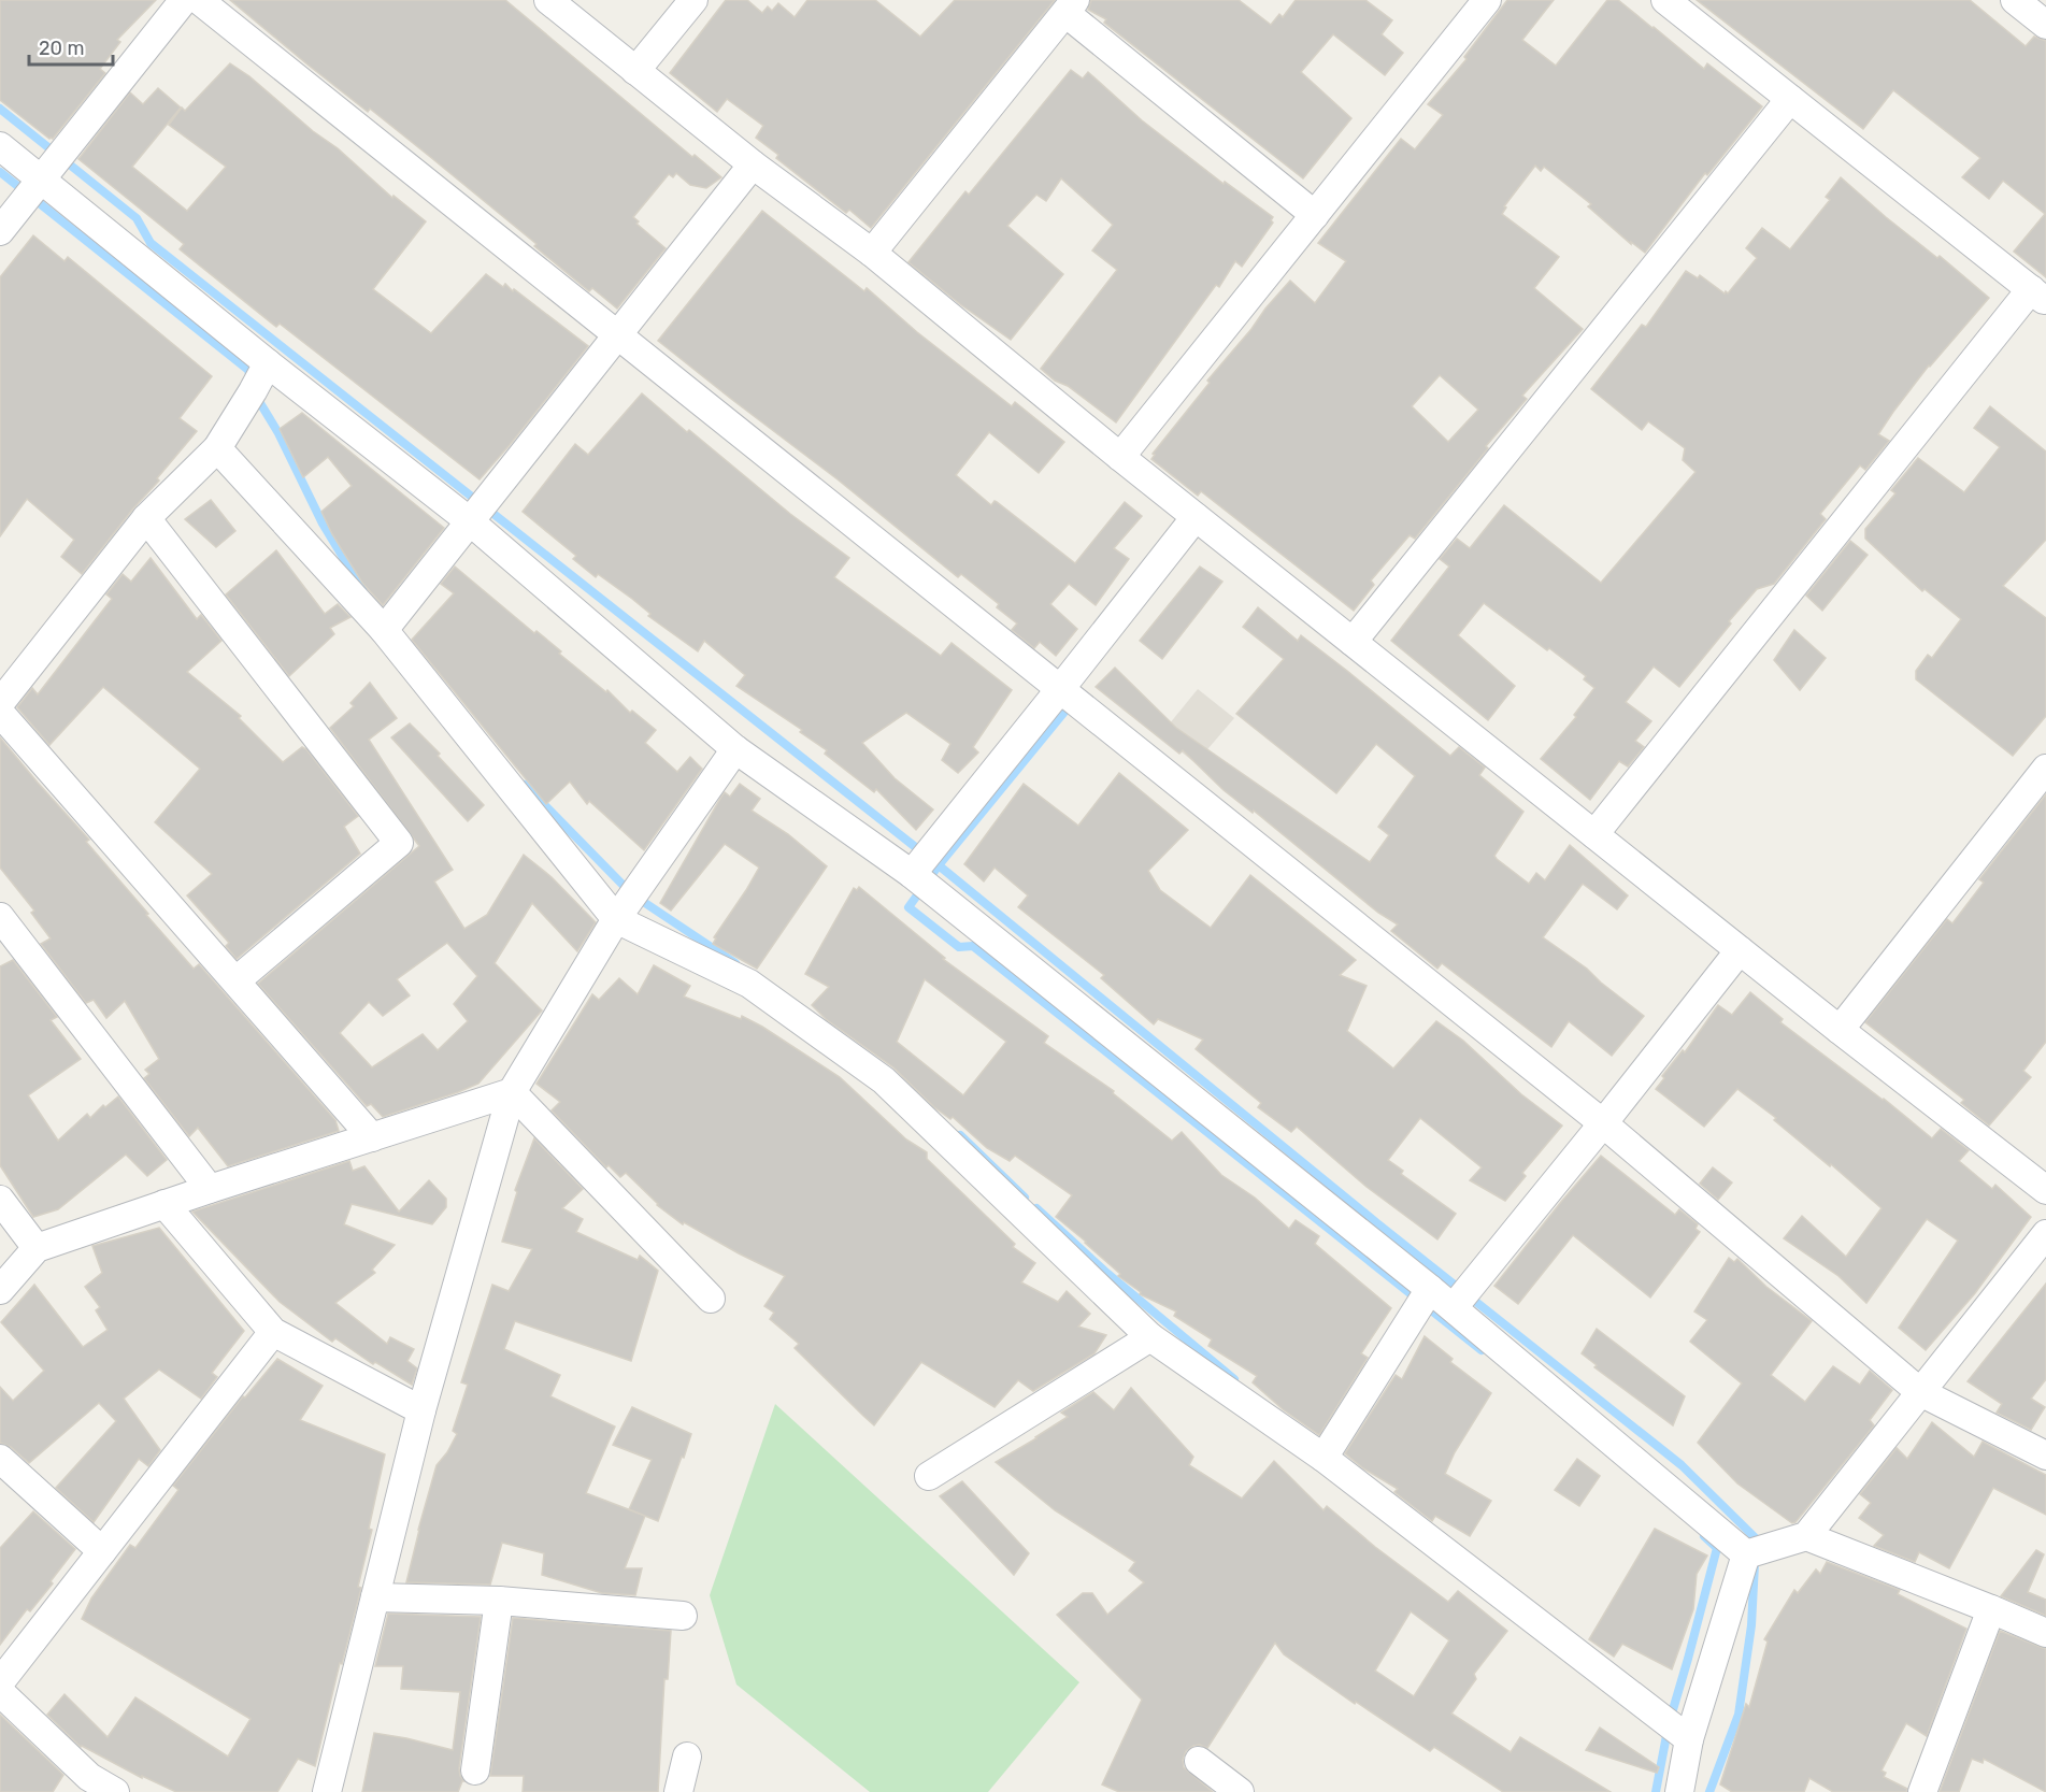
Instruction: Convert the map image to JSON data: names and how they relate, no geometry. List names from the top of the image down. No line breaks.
{"scale_bar":"20 m"}
